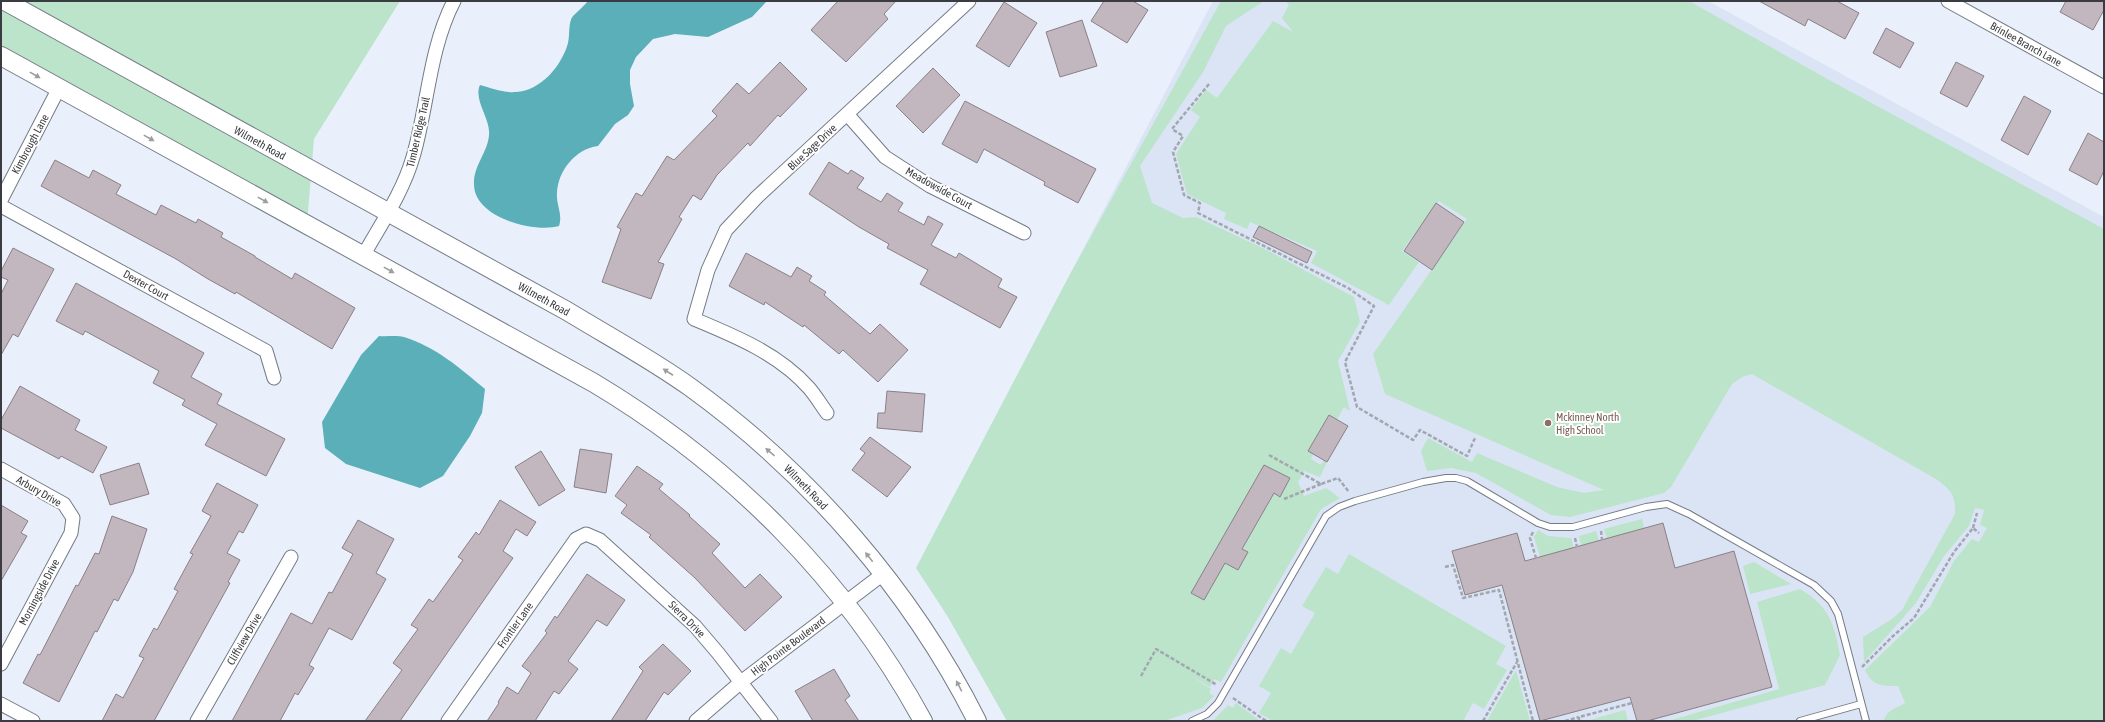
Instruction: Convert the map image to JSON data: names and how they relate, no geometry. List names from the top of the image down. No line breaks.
{"streets":{"main road":["Wilmeth Road"],"street":["Brinlee Branch Lane","Timber Ridge Trail","Kimbrough Lane","Blue Sage Drive","Meadowside Court","Dexter Court","Arbury Drive","Morningside Drive","Sierra Drive","Frontier Lane","Cliffview Drive","High Pointe Boulevard"]},"crossings":[["Timber Ridge Trail","Wilmeth Road"],["Wilmeth Road","High Pointe Boulevard"],["Blue Sage Drive","Meadowside Court"],["Arbury Drive","Morningside Drive"],["Sierra Drive","Frontier Lane"],["Sierra Drive","High Pointe Boulevard"]],"places":["Mckinney North High School"]}
